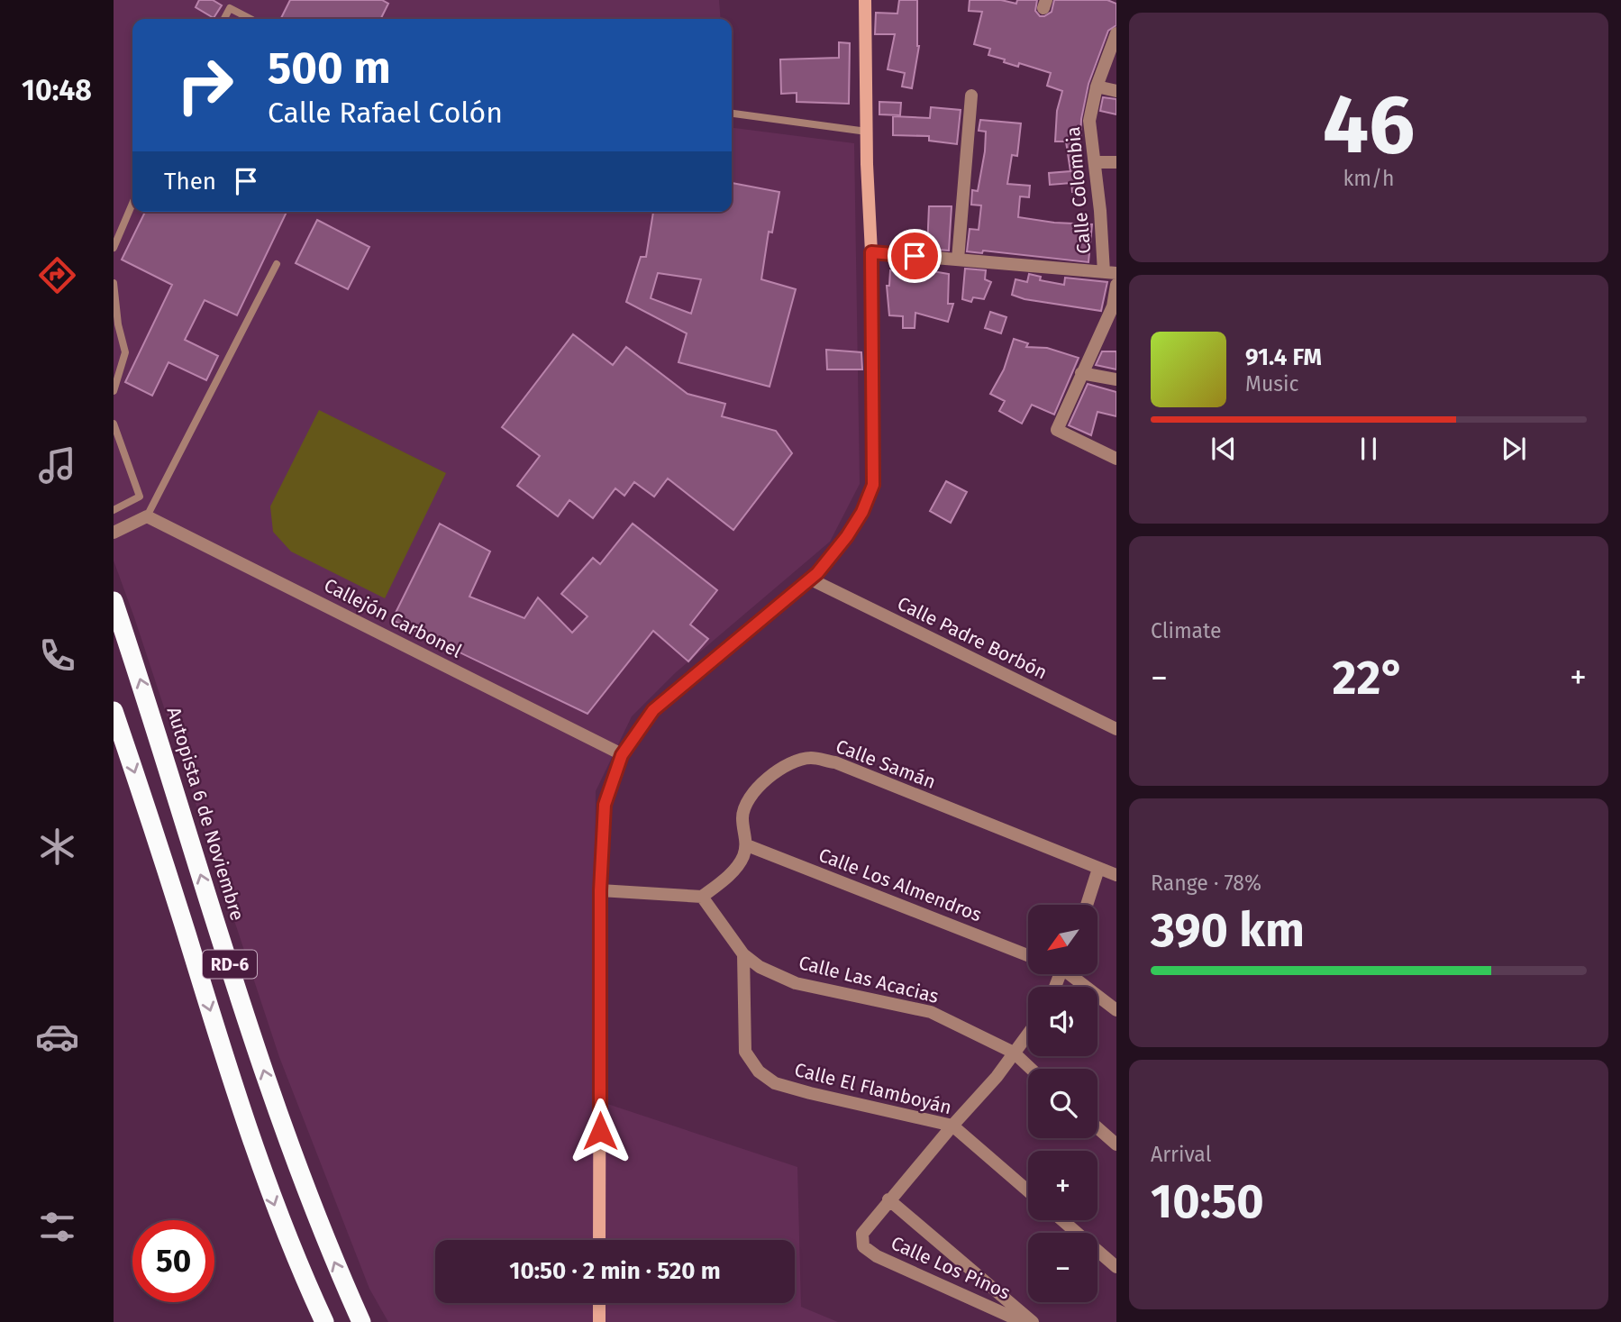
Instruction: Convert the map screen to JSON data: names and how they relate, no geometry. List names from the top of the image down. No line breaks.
{"streets":{"highway":["Autopista 6 de Noviembre","RD-6"],"street":["Calle Colombia","Callejón Carbonel","Calle Padre Borbón","Calle Samán","Calle Los Almendros","Calle Las Acacias","Calle El Flamboyán","Calle Los Pinos"]},"crossings":[["Calle Samán","Calle Los Almendros"],["Calle Las Acacias","Calle El Flamboyán"]],"north":"bottom left","page":{"tabs":"10:48","tile":[["46","km/h"],"Climate",["Range · 78%","390 km"],["Arrival","10:50"]],"turn":["500 m","Calle Rafael Colón"],"then":"Then","song":["91.4 FM","Music"],"heat":["−","22°","+"],"map_buttons":["+","−"],"limit":"50","trip":"10:50 · 2 min · 520 m"}}
